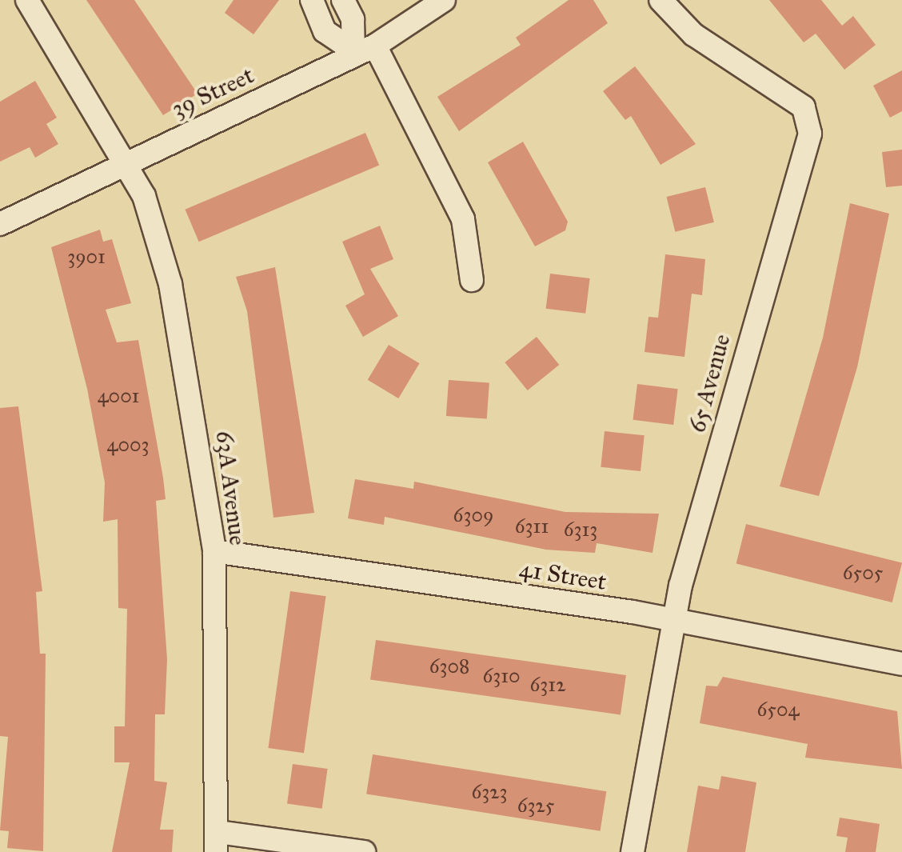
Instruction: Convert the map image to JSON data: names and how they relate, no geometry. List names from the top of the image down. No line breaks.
{"streets":{"street":["39 Street","65 Avenue","63A Avenue","41 Street"]},"crossings":[["39 Street","63A Avenue"],["65 Avenue","41 Street"],["63A Avenue","41 Street"]],"house_numbers":["3901","4001","4003","6309","6311","6313","6505","6308","6310","6312","6504","6323","6325"]}
